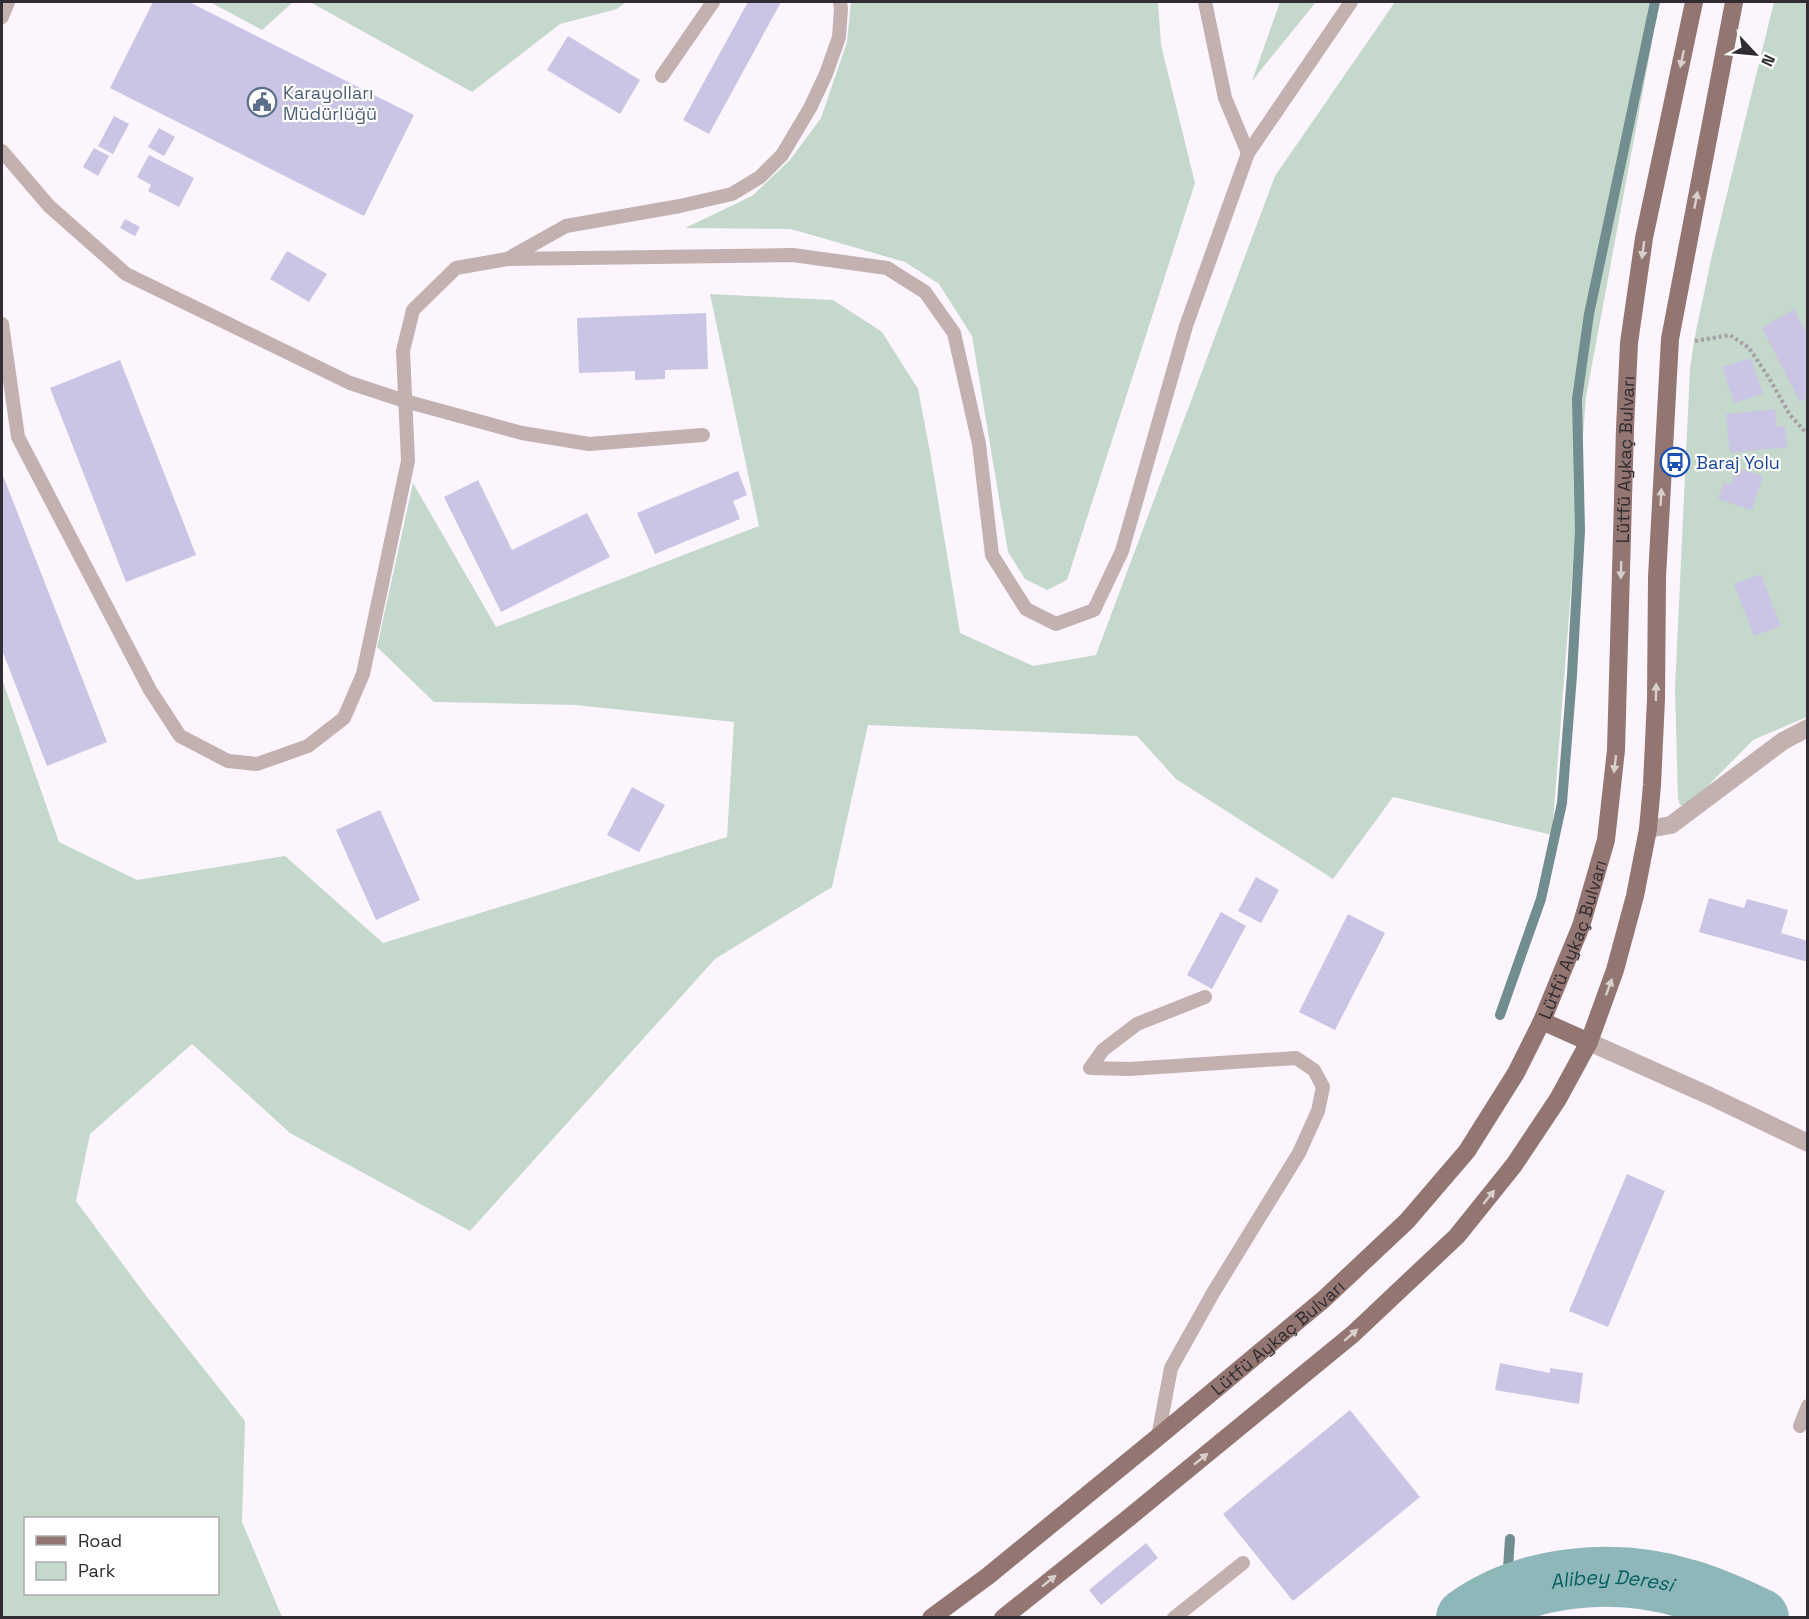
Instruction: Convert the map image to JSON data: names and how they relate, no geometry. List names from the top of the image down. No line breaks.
{"streets":{"main road":["Lütfü Aykaç Bulvarı"]},"water":["Alibey Deresi"],"places":{"public building":["Karayolları Müdürlüğü"],"bus stop":["Baraj Yolu"]},"legend":["Road","Park"],"north":"bottom right"}
